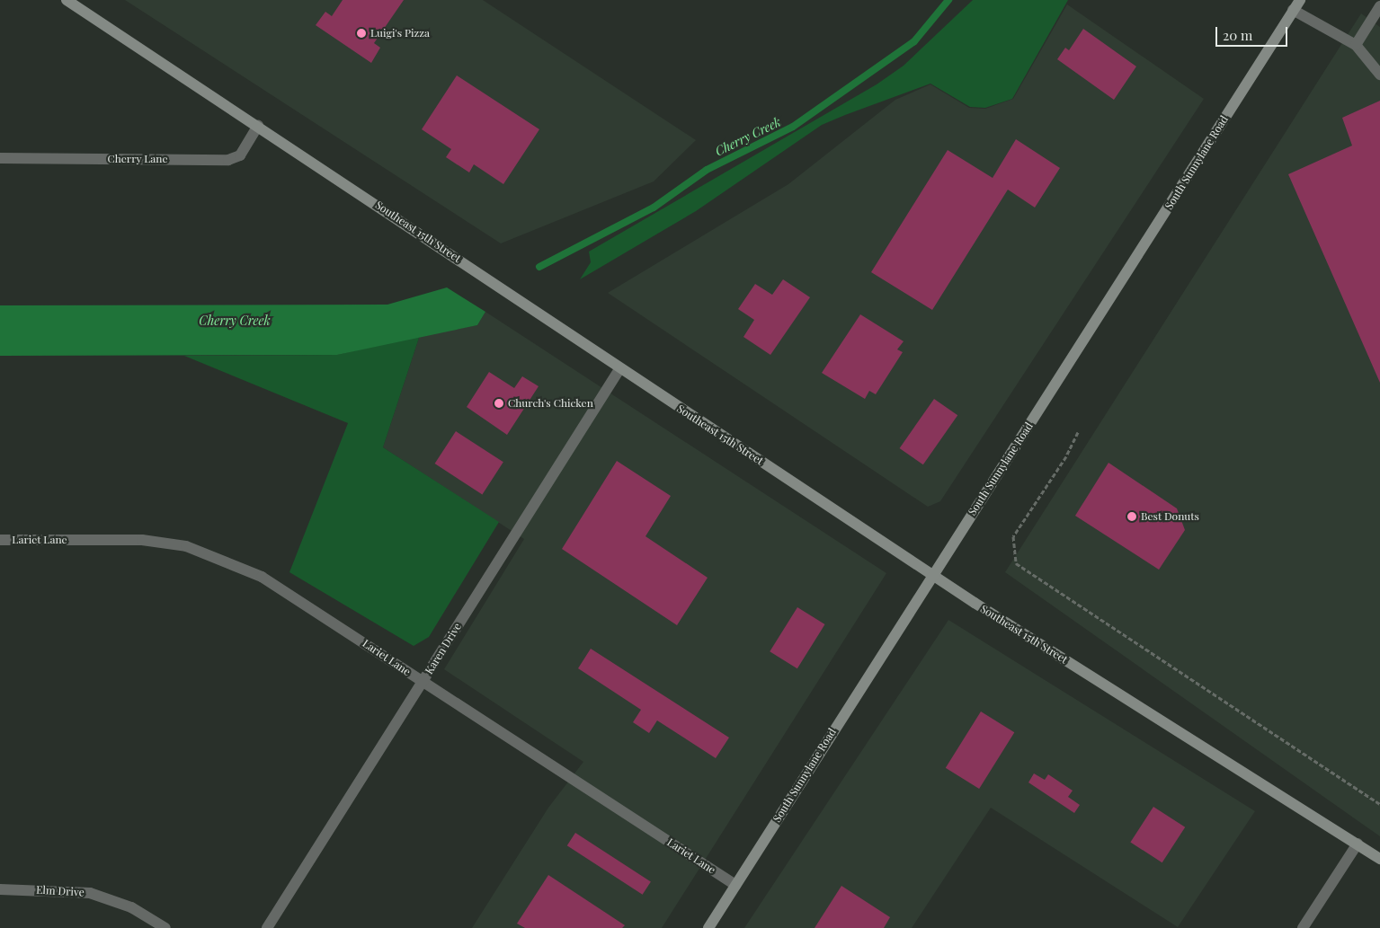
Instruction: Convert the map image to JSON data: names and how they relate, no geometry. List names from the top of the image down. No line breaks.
{"streets":{"main road":["South Sunnylane Road","Southeast 15th Street"],"street":["Cherry Lane","Lariet Lane","Karen Drive","Elm Drive"]},"crossings":[["Cherry Lane","Southeast 15th Street"],["South Sunnylane Road","Southeast 15th Street"],["South Sunnylane Road","Lariet Lane"],["Southeast 15th Street","Karen Drive"],["Lariet Lane","Karen Drive"]],"water":["Cherry Creek"],"places":["Luigi's Pizza","Church's Chicken","Best Donuts"],"scale_bar":"20 m"}
